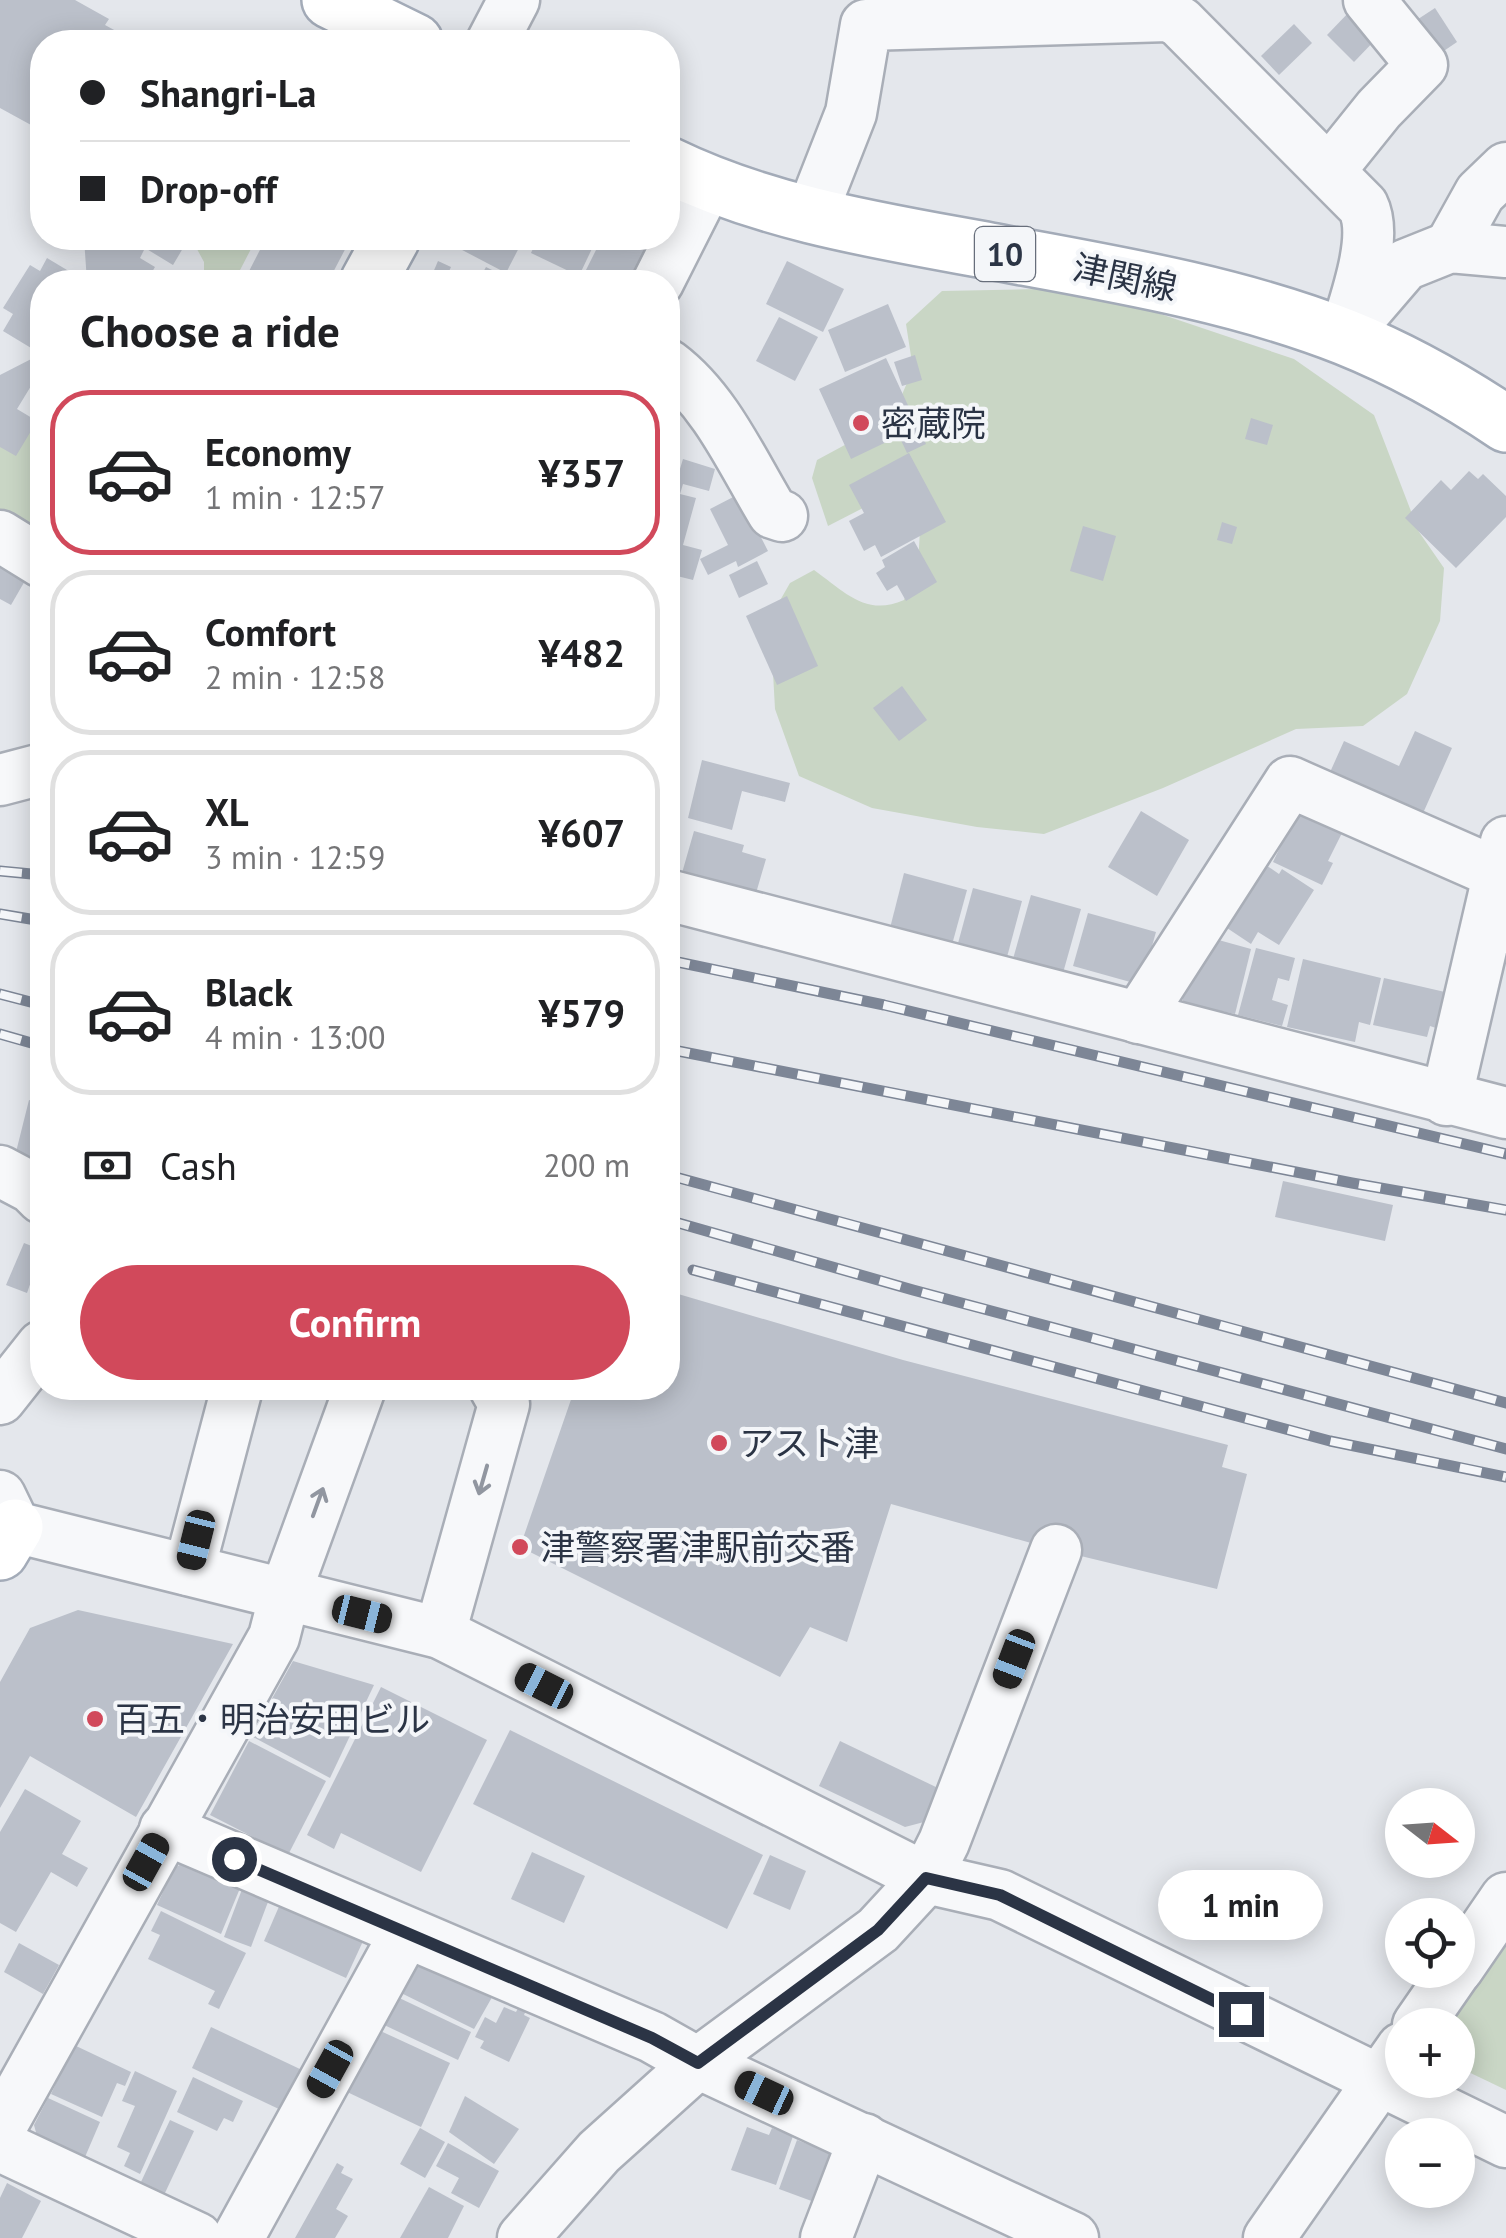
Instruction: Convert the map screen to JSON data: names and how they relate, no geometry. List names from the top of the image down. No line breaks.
{"streets":{"main road":["10","津関線"]},"places":["密蔵院","アスト津","津警察署津駅前交番","百五・明治安田ビル"],"north":"right","page":{"banner":["Shangri-La","Drop-off"],"heading":"Choose a ride","list":[{"name":"Economy","note":"1 min · 12:57","value":"¥357"},{"name":"Comfort","note":"2 min · 12:58","value":"¥482"},{"name":"XL","note":"3 min · 12:59","value":"¥607"},{"name":"Black","note":"4 min · 13:00","value":"¥579"}],"pay":["Cash","200 m"],"buttons":"Confirm","map_buttons":["+","−"],"bubble":"1 min"}}
